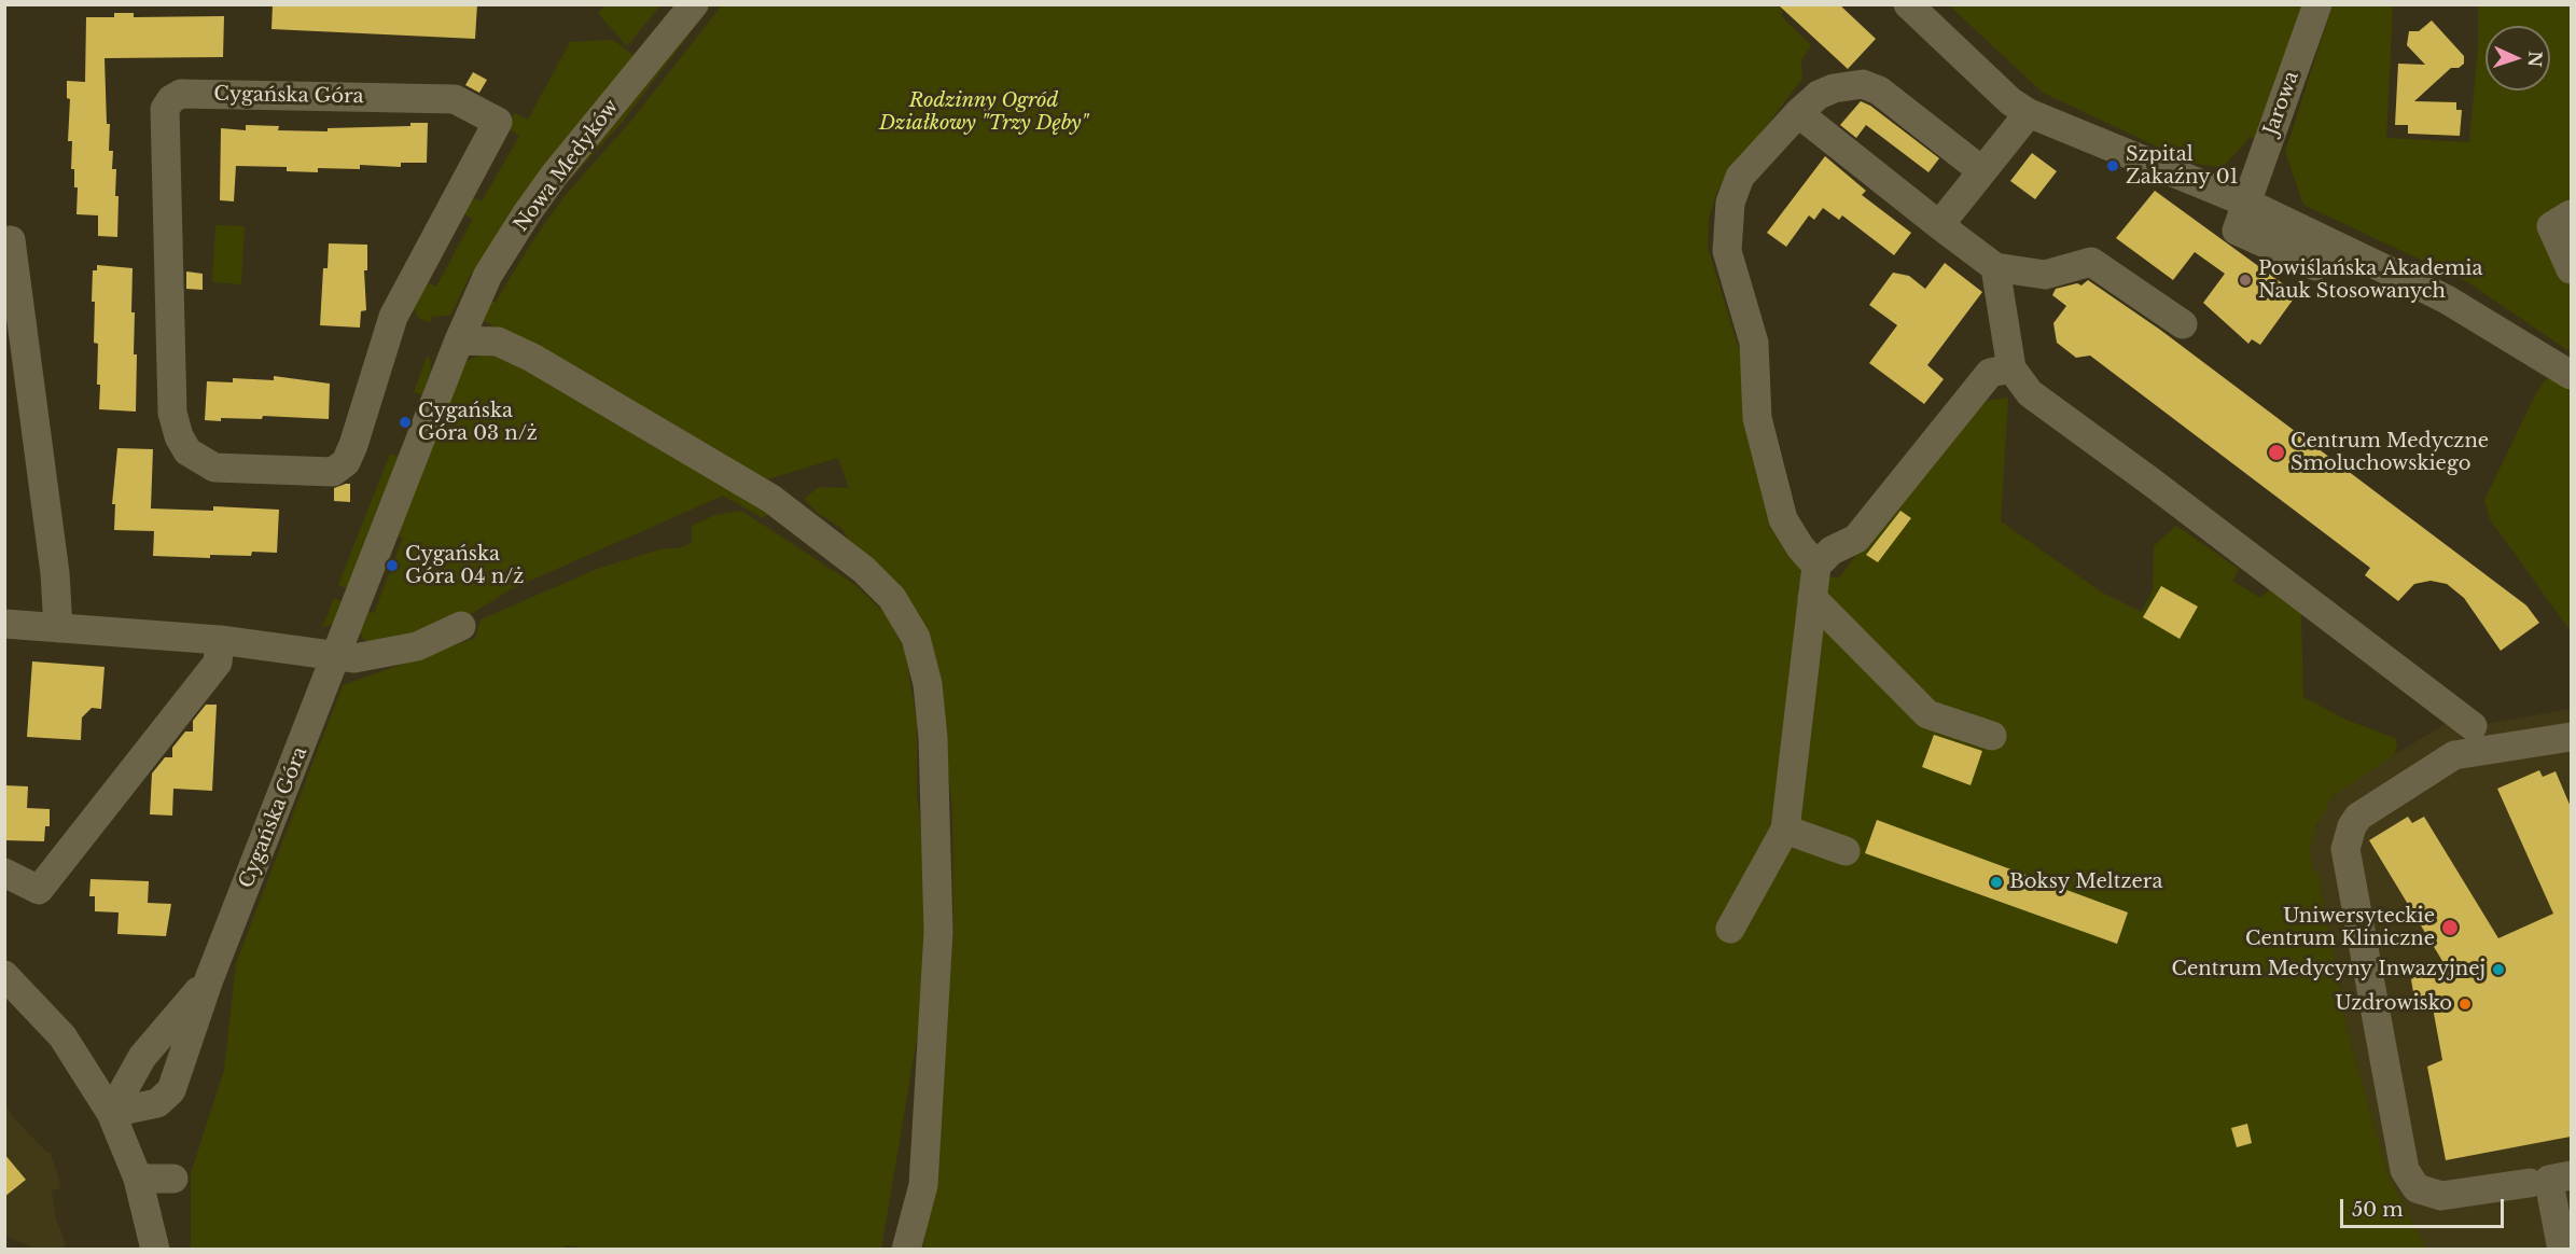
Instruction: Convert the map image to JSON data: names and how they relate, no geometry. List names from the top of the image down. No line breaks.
{"streets":{"street":["Cygańska Góra","Jarowa","Nowa Medyków"]},"crossings":[["Cygańska Góra","Nowa Medyków"]],"parks":["Rodzinny Ogród Działkowy \"Trzy Dęby\""],"places":["Szpital Zakaźny 01","Powiślańska Akademia Nauk Stosowanych","Cygańska Góra 03 n/ż","Centrum Medyczne Smoluchowskiego","Cygańska Góra 04 n/ż","Boksy Meltzera","Uniwersyteckie Centrum Kliniczne","Centrum Medycyny Inwazyjnej","Uzdrowisko"],"scale_bar":"50 m","north":"right"}
